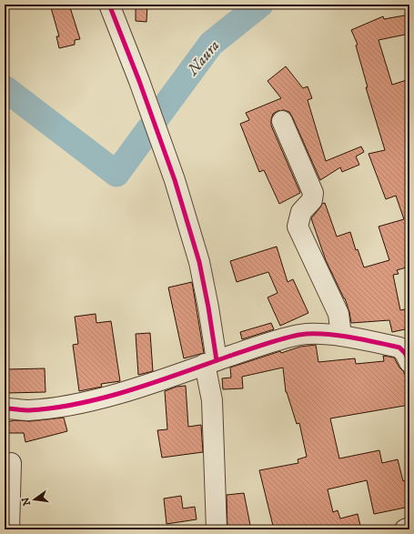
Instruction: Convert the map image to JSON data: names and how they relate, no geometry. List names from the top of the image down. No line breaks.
{"water":["Naura"],"north":"left"}
